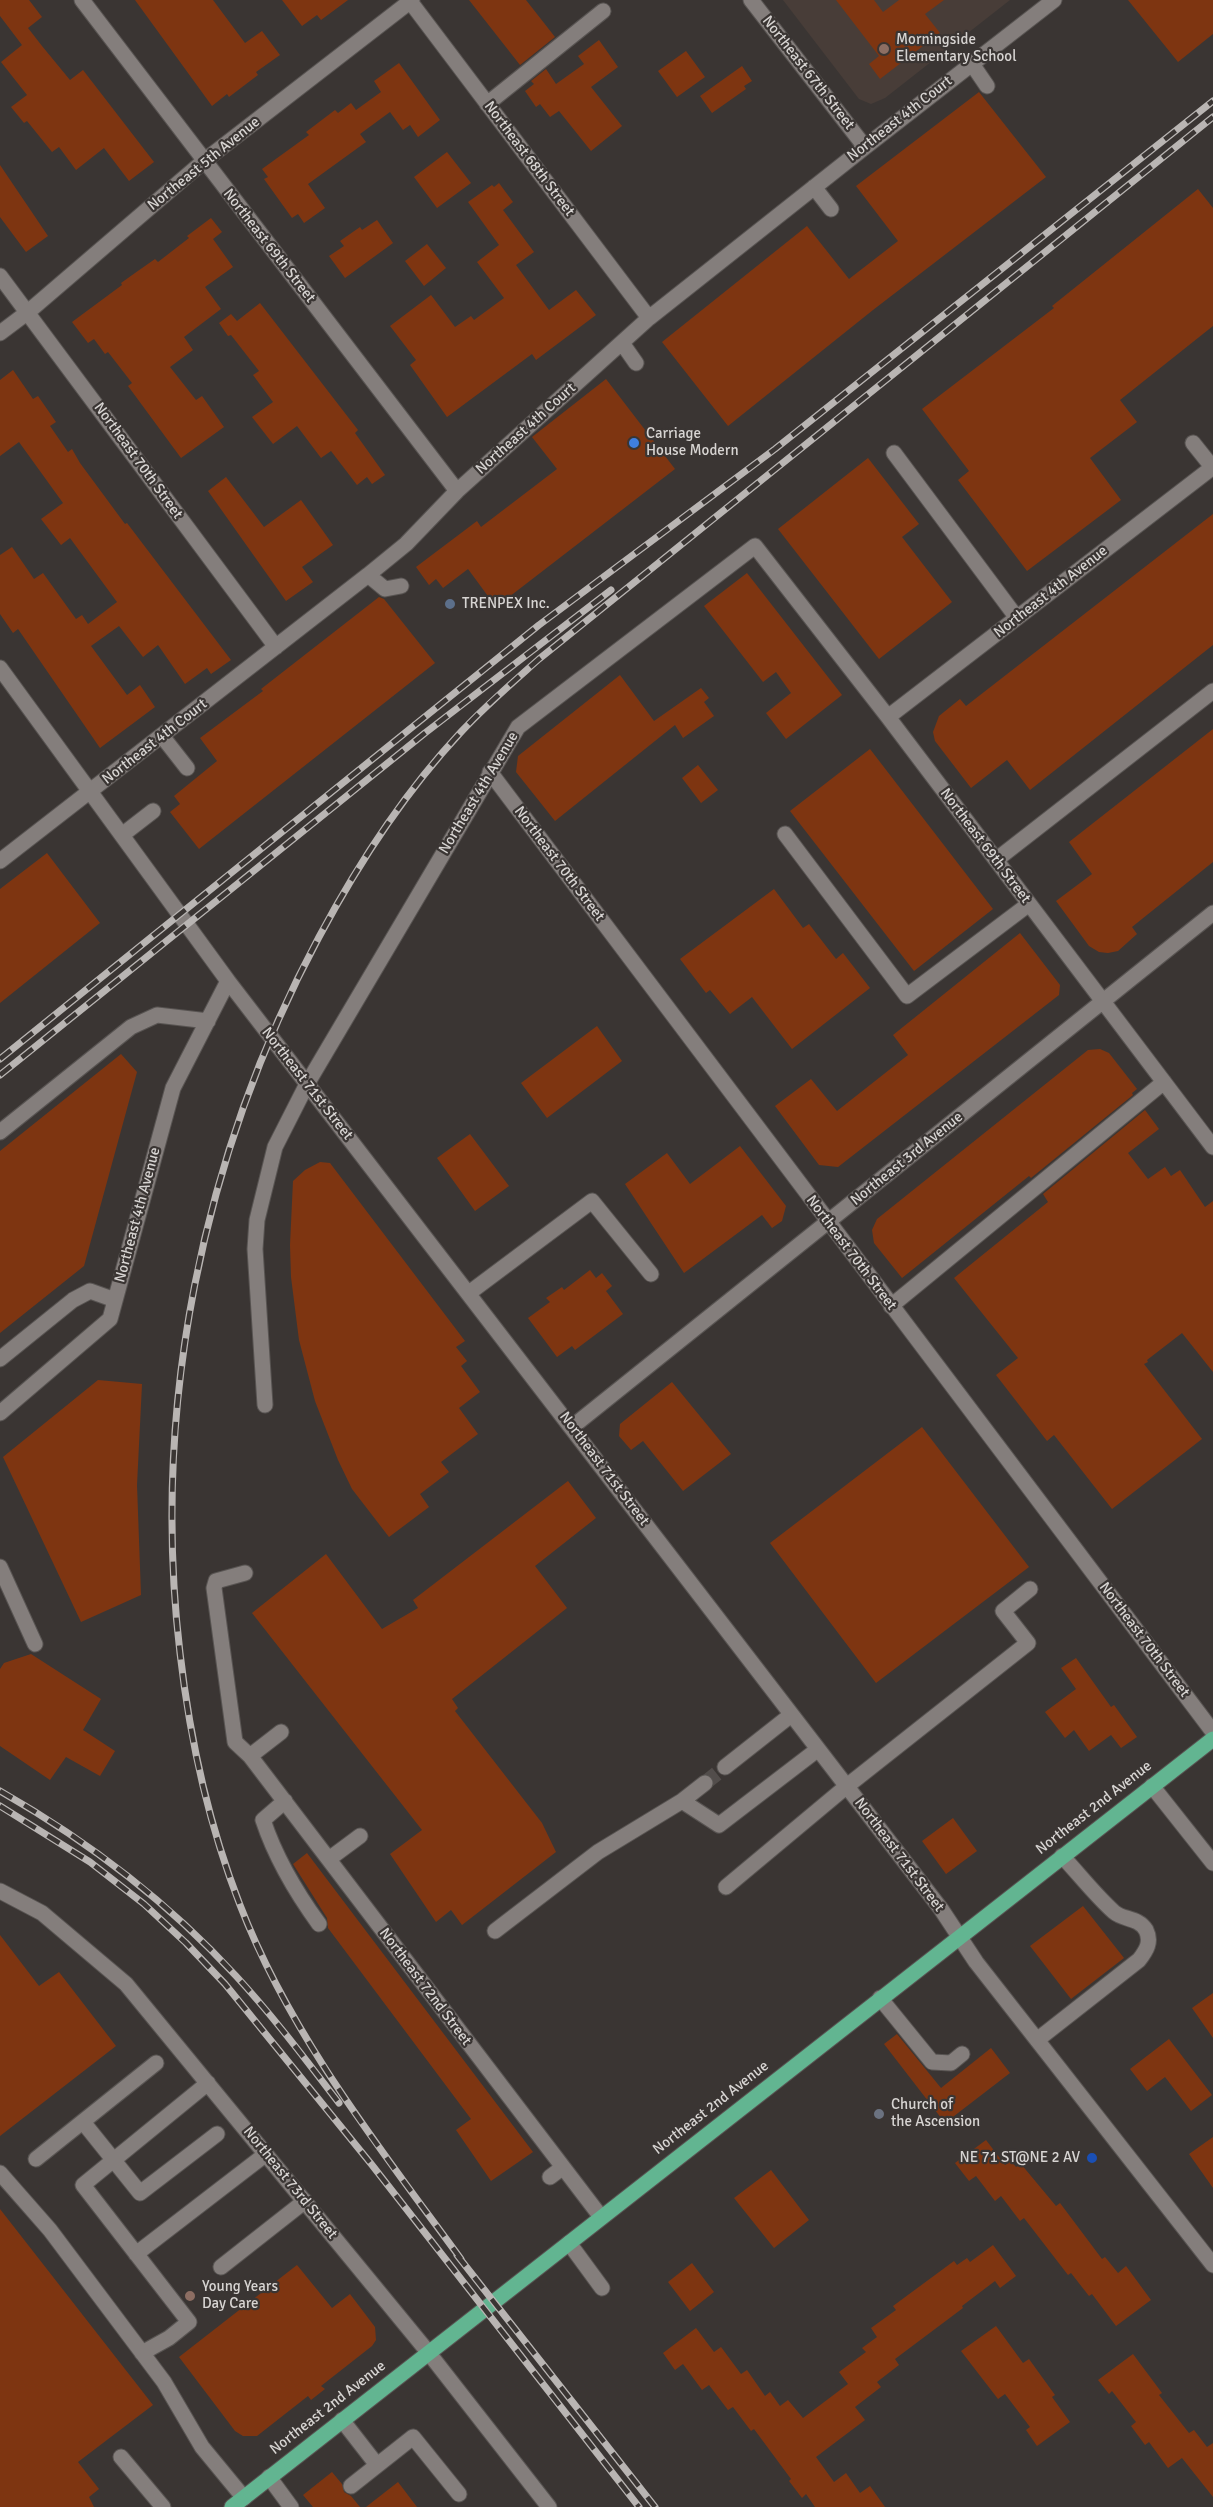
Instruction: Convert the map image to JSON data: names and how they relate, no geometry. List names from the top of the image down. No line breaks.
{"streets":{"main road":["Northeast 2nd Avenue"],"street":["Northeast 67th Street","Northeast 4th Court","Northeast 68th Street","Northeast 5th Avenue","Northeast 69th Street","Northeast 70th Street","Northeast 4th Avenue","Northeast 71st Street","Northeast 3rd Avenue","Northeast 72nd Street","Northeast 73rd Street"]},"crossings":[["Northeast 67th Street","Northeast 4th Court"],["Northeast 4th Court","Northeast 68th Street"],["Northeast 4th Court","Northeast 69th Street"],["Northeast 4th Court","Northeast 70th Street"],["Northeast 4th Court","Northeast 71st Street"],["Northeast 68th Street","Northeast 5th Avenue"],["Northeast 5th Avenue","Northeast 69th Street"],["Northeast 5th Avenue","Northeast 70th Street"],["Northeast 69th Street","Northeast 4th Avenue"],["Northeast 69th Street","Northeast 3rd Avenue"],["Northeast 70th Street","Northeast 4th Avenue"],["Northeast 70th Street","Northeast 3rd Avenue"],["Northeast 4th Avenue","Northeast 71st Street"],["Northeast 71st Street","Northeast 3rd Avenue"],["Northeast 71st Street","Northeast 2nd Avenue"],["Northeast 2nd Avenue","Northeast 72nd Street"],["Northeast 2nd Avenue","Northeast 73rd Street"]],"places":["Morningside Elementary School","Carriage House Modern","TRENPEX Inc.","Church of the Ascension","NE 71 ST@NE 2 AV","Young Years Day Care"]}
